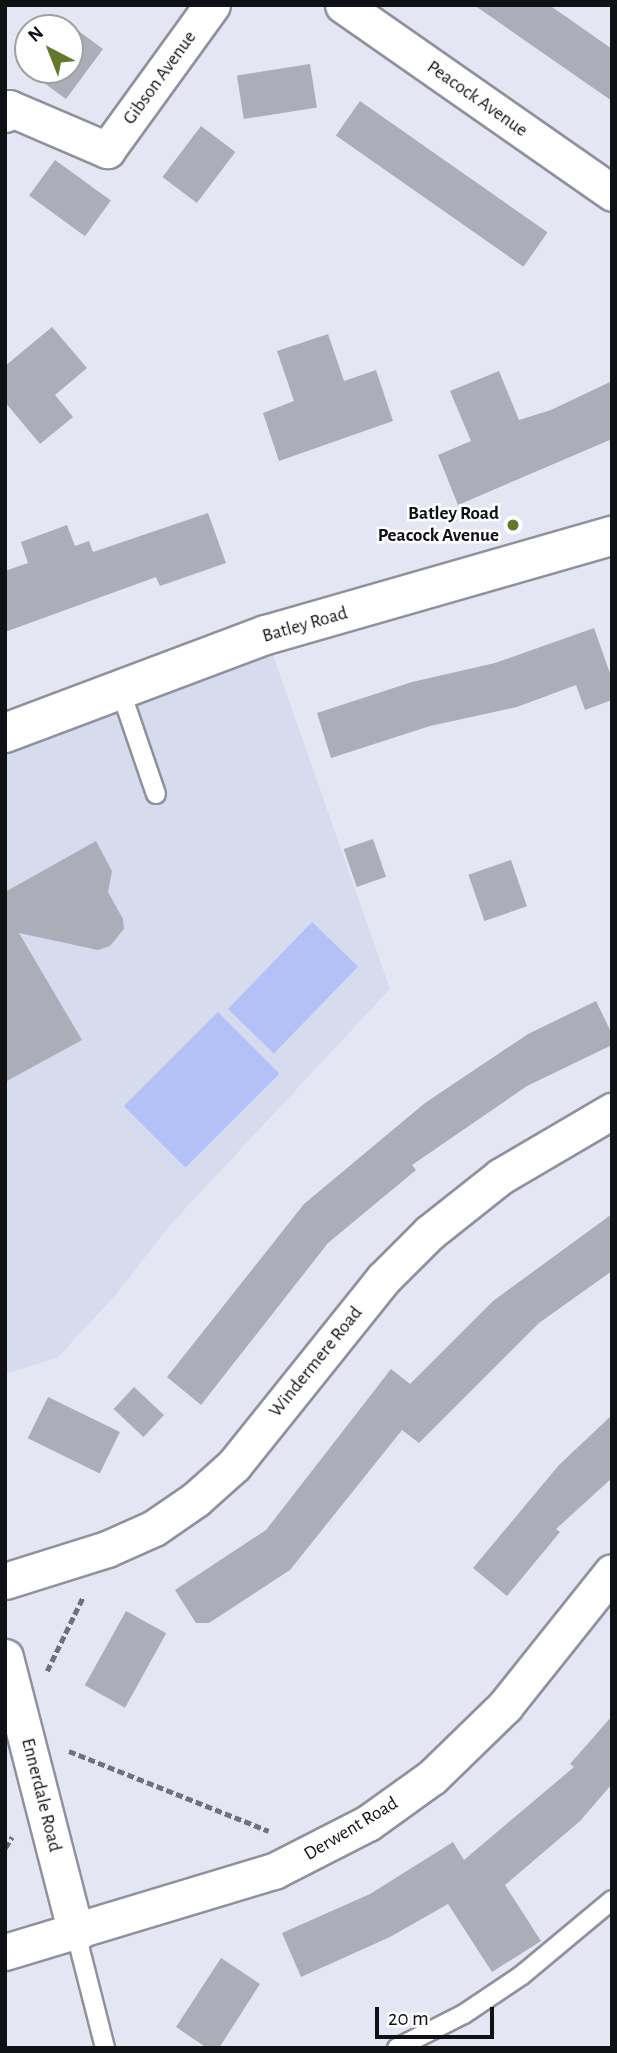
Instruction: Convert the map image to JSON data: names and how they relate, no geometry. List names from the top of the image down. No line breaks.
{"streets":{"street":["Gibson Avenue","Peacock Avenue","Batley Road","Windermere Road","Ennerdale Road","Derwent Road"]},"crossings":[["Ennerdale Road","Derwent Road"]],"places":["Batley Road Peacock Avenue"],"scale_bar":"20 m","north":"top left"}
